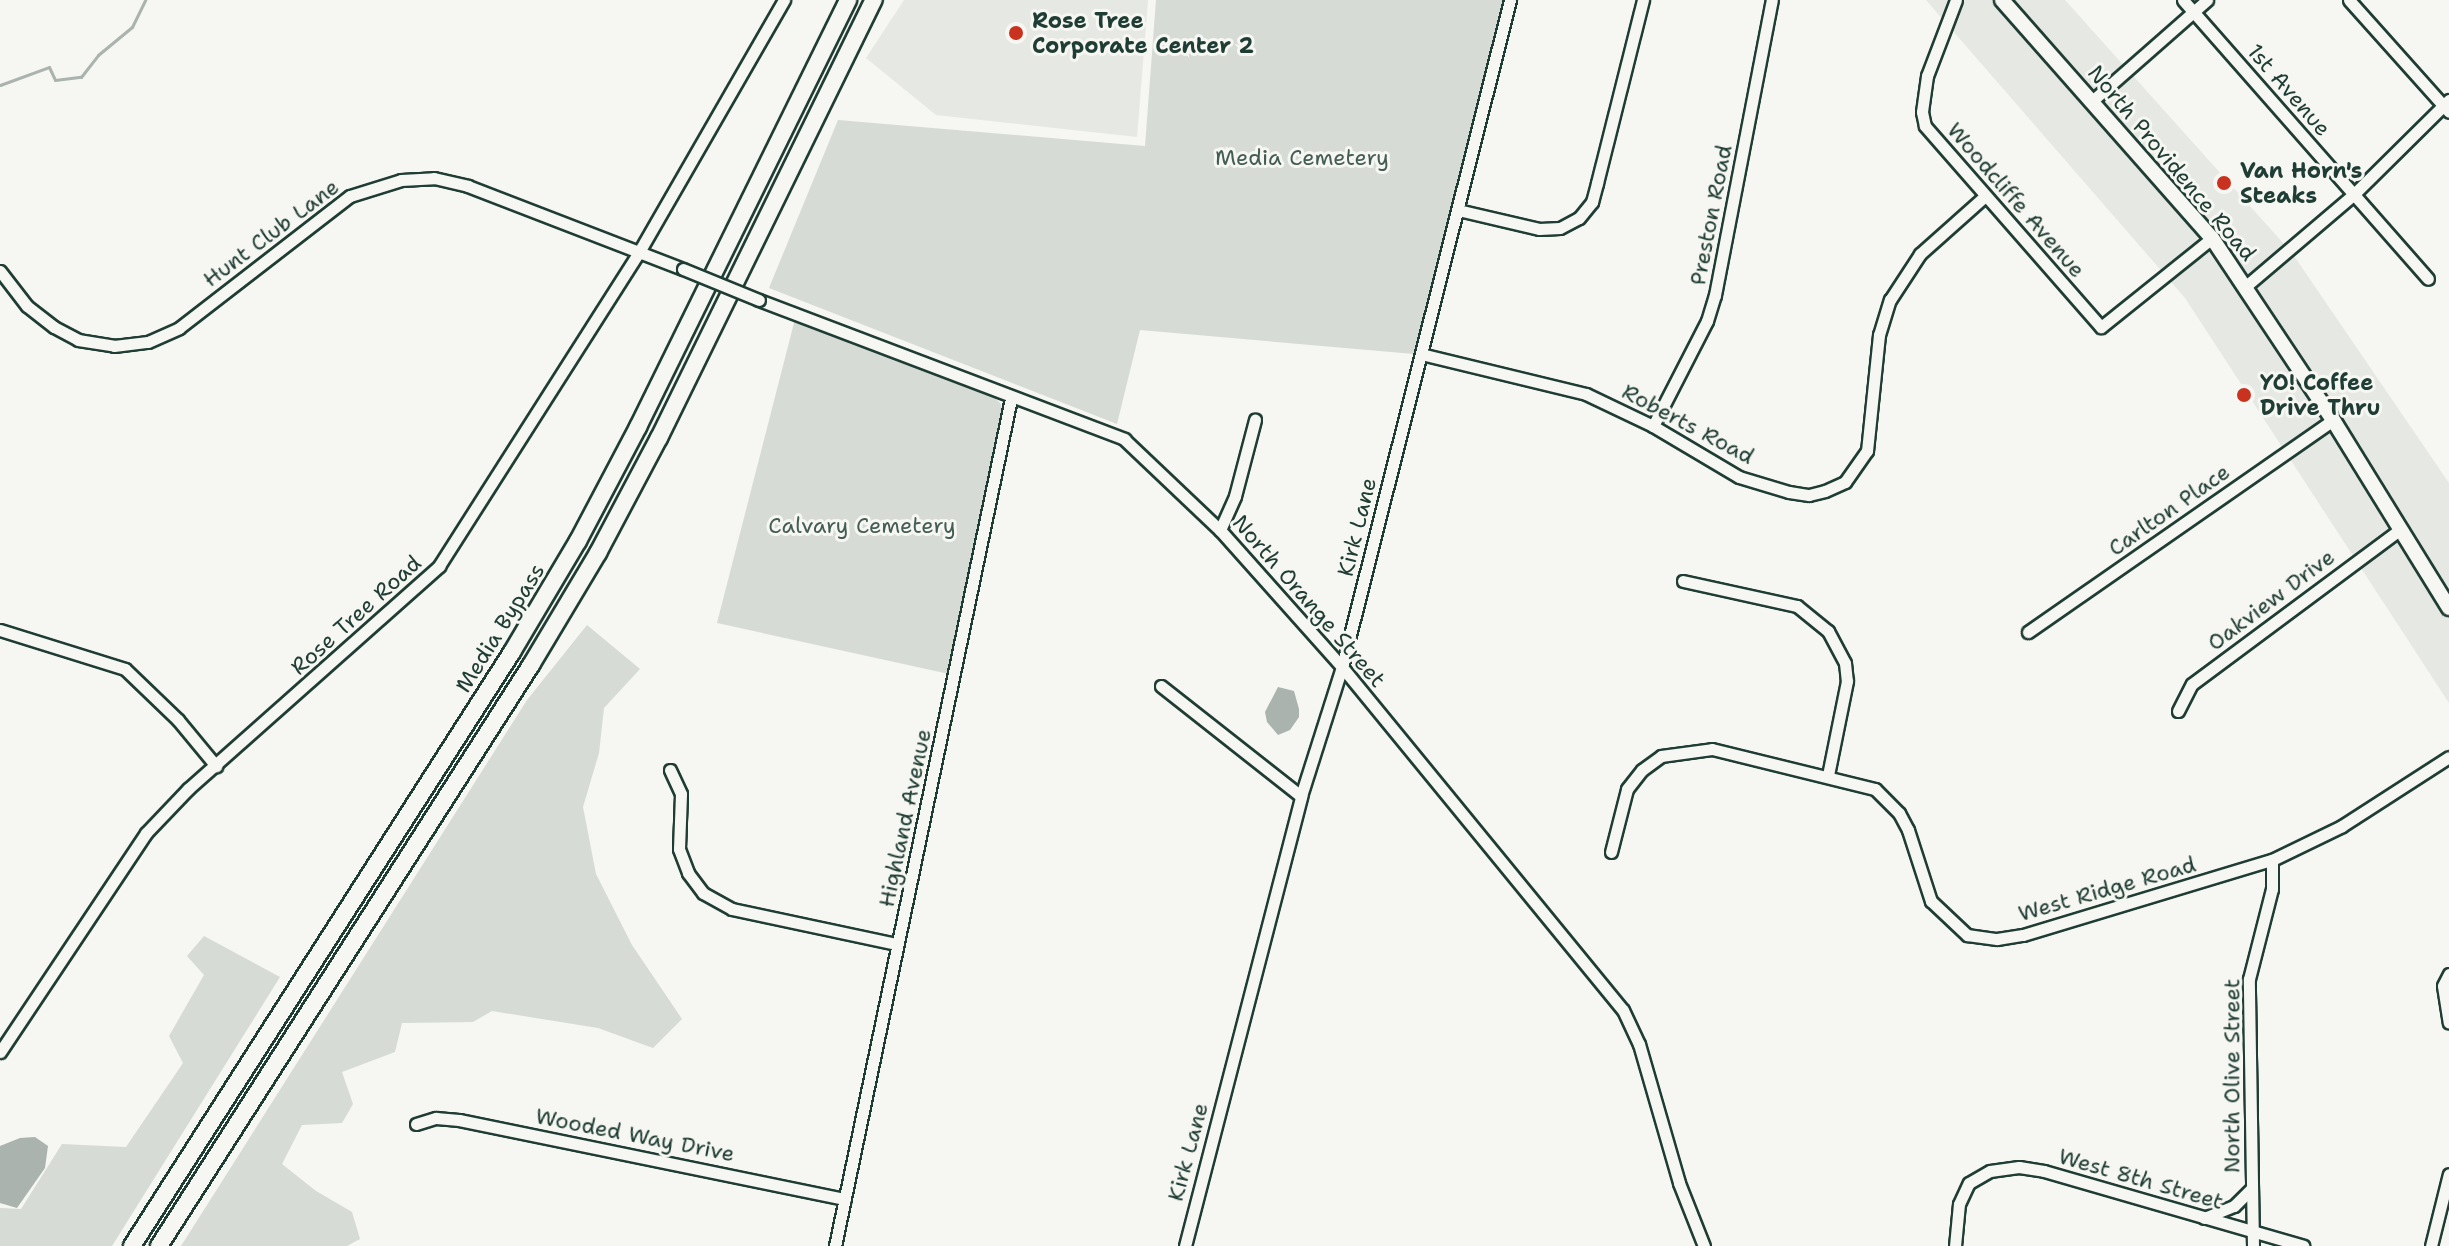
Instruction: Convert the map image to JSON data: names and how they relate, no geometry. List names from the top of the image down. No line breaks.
{"streets":{"highway":["Media Bypass"],"main road":["North Providence Road"],"street":["1st Avenue","Woodcliffe Avenue","Preston Road","Hunt Club Lane","Roberts Road","Carlton Place","Kirk Lane","Oakview Drive","North Orange Street","Rose Tree Road","Highland Avenue","West Ridge Road","North Olive Street","Wooded Way Drive","West 8th Street"]},"crossings":[["North Providence Road","Woodcliffe Avenue"],["North Providence Road","Carlton Place"],["North Providence Road","Oakview Drive"],["Woodcliffe Avenue","Roberts Road"],["Preston Road","Roberts Road"],["Hunt Club Lane","North Orange Street"],["Hunt Club Lane","Rose Tree Road"],["Roberts Road","Kirk Lane"],["Kirk Lane","North Orange Street"],["North Orange Street","Rose Tree Road"],["North Orange Street","Highland Avenue"],["Highland Avenue","Wooded Way Drive"],["West Ridge Road","North Olive Street"],["North Olive Street","West 8th Street"]],"parks":["Media Cemetery","Calvary Cemetery"],"places":["Rose Tree Corporate Center 2","Van Horn's Steaks","YO! Coffee Drive Thru"]}
